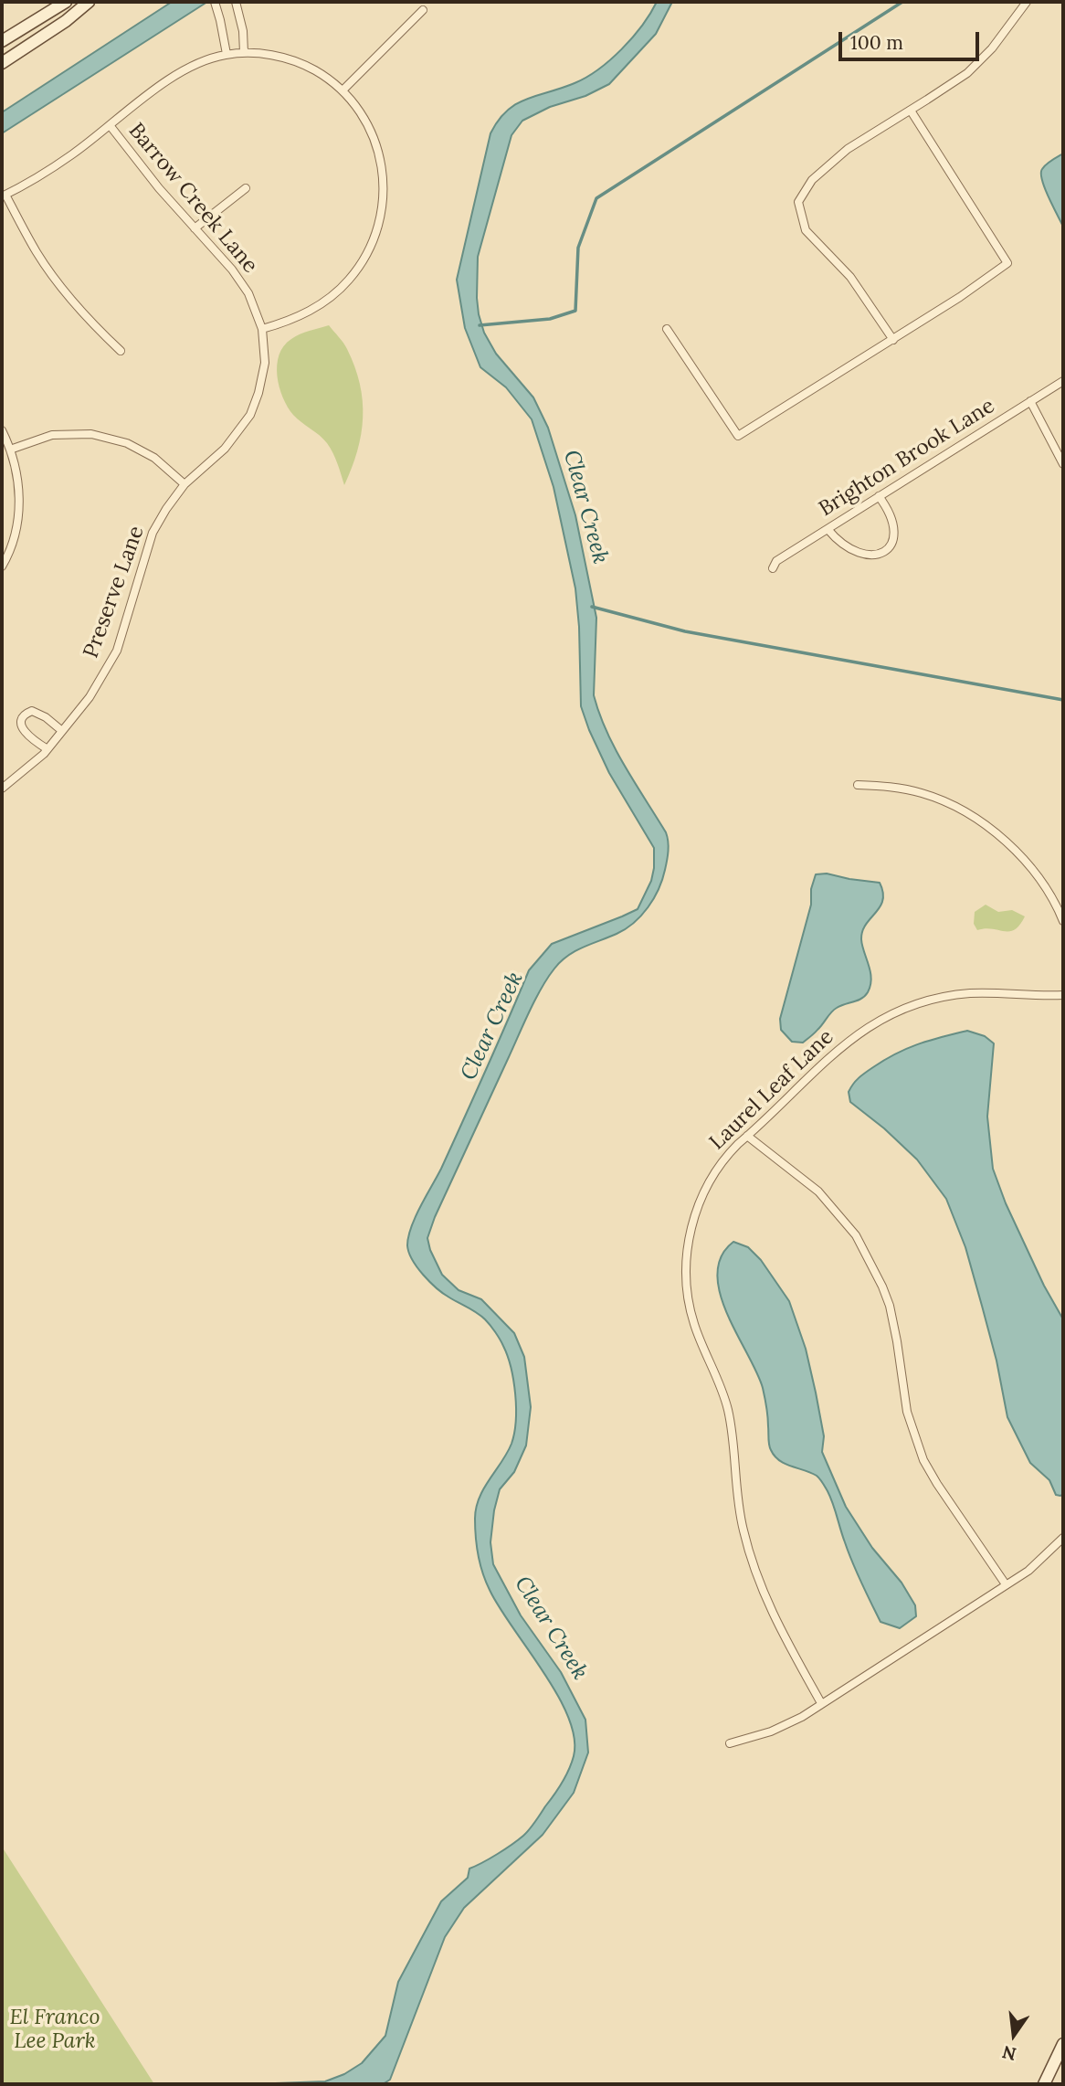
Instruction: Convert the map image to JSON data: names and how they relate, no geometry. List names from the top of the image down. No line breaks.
{"streets":{"street":["Barrow Creek Lane","Brighton Brook Lane","Preserve Lane","Laurel Leaf Lane"]},"crossings":[["Barrow Creek Lane","Preserve Lane"]],"water":["Clear Creek"],"parks":["El Franco Lee Park"],"scale_bar":"100 m","north":"bottom"}
